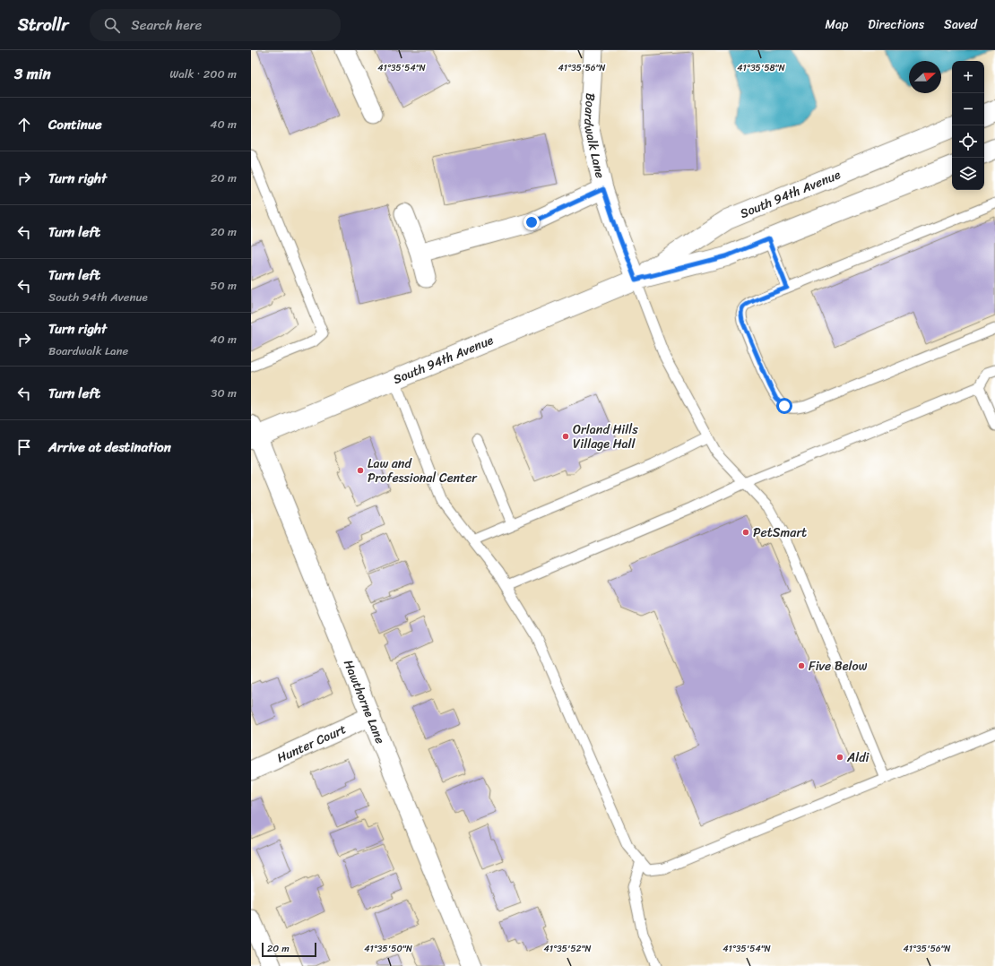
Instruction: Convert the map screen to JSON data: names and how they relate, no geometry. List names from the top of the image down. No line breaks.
{"streets":{"street":["Boardwalk Lane","South 94th Avenue","Hawthorne Lane","Hunter Court"]},"crossings":[["Boardwalk Lane","South 94th Avenue"],["South 94th Avenue","Hawthorne Lane"],["Hawthorne Lane","Hunter Court"]],"places":["Orland Hills Village Hall","Law and Professional Center","PetSmart","Five Below","Aldi"],"scale_bar":"20 m","north":"right","page":{"header":"Strollr","search":"Search here","nav":["Map","Directions","Saved"],"heading":["3 min","Walk · 200 m"],"map_buttons":["+","−"],"list":[["Continue","40 m"],["Turn right","20 m"],["Turn left","20 m"],["Turn left","South 94th Avenue","50 m"],["Turn right","Boardwalk Lane","40 m"],["Turn left","30 m"],"Arrive at destination"],"scale":"20 m"},"coordinates":["41°35'54\"N","41°35'56\"N","41°35'58\"N","41°35'50\"N","41°35'52\"N"]}
